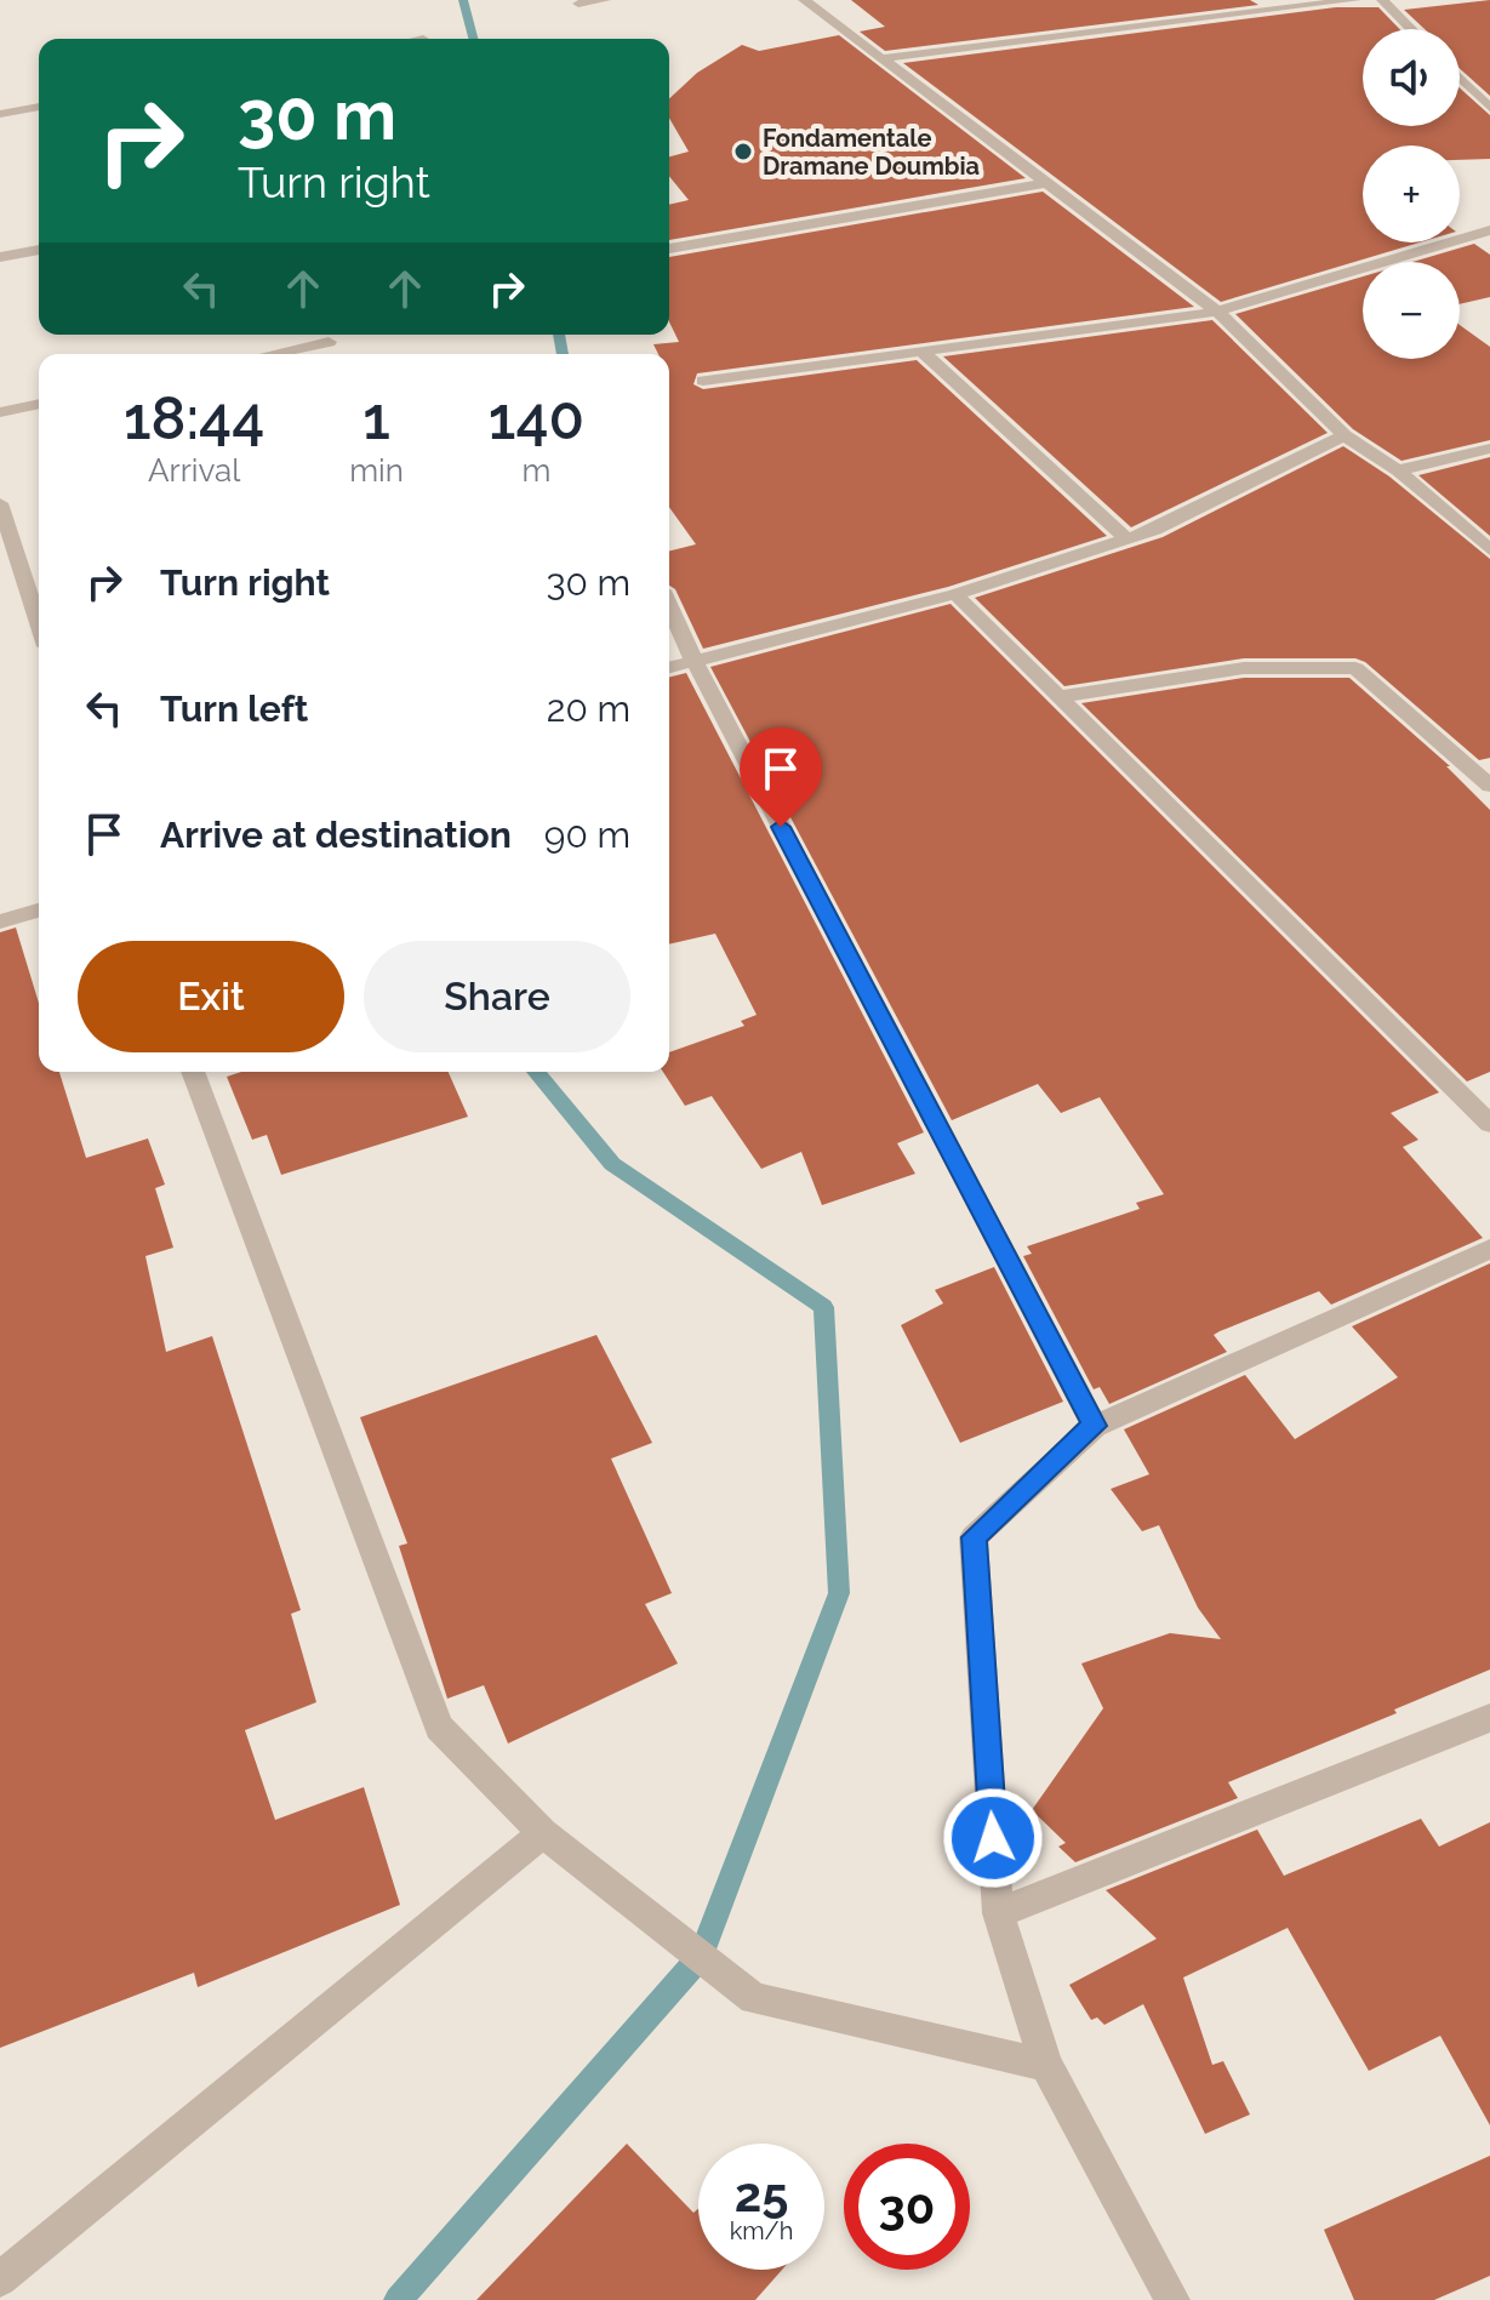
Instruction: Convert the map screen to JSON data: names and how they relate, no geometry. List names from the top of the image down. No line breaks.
{"places":["Fondamentale Dramane Doumbia"],"page":{"map_buttons":["+","−"],"turn":["30 m","Turn right"],"eta":["18:44","Arrival","1","min","140","m"],"list":[{"name":"Turn right","value":"30 m"},{"name":"Turn left","value":"20 m"},{"name":"Arrive at destination","value":"90 m"}],"buttons":["Exit","Share"],"speed":"25 km/h","limit":"30"}}
